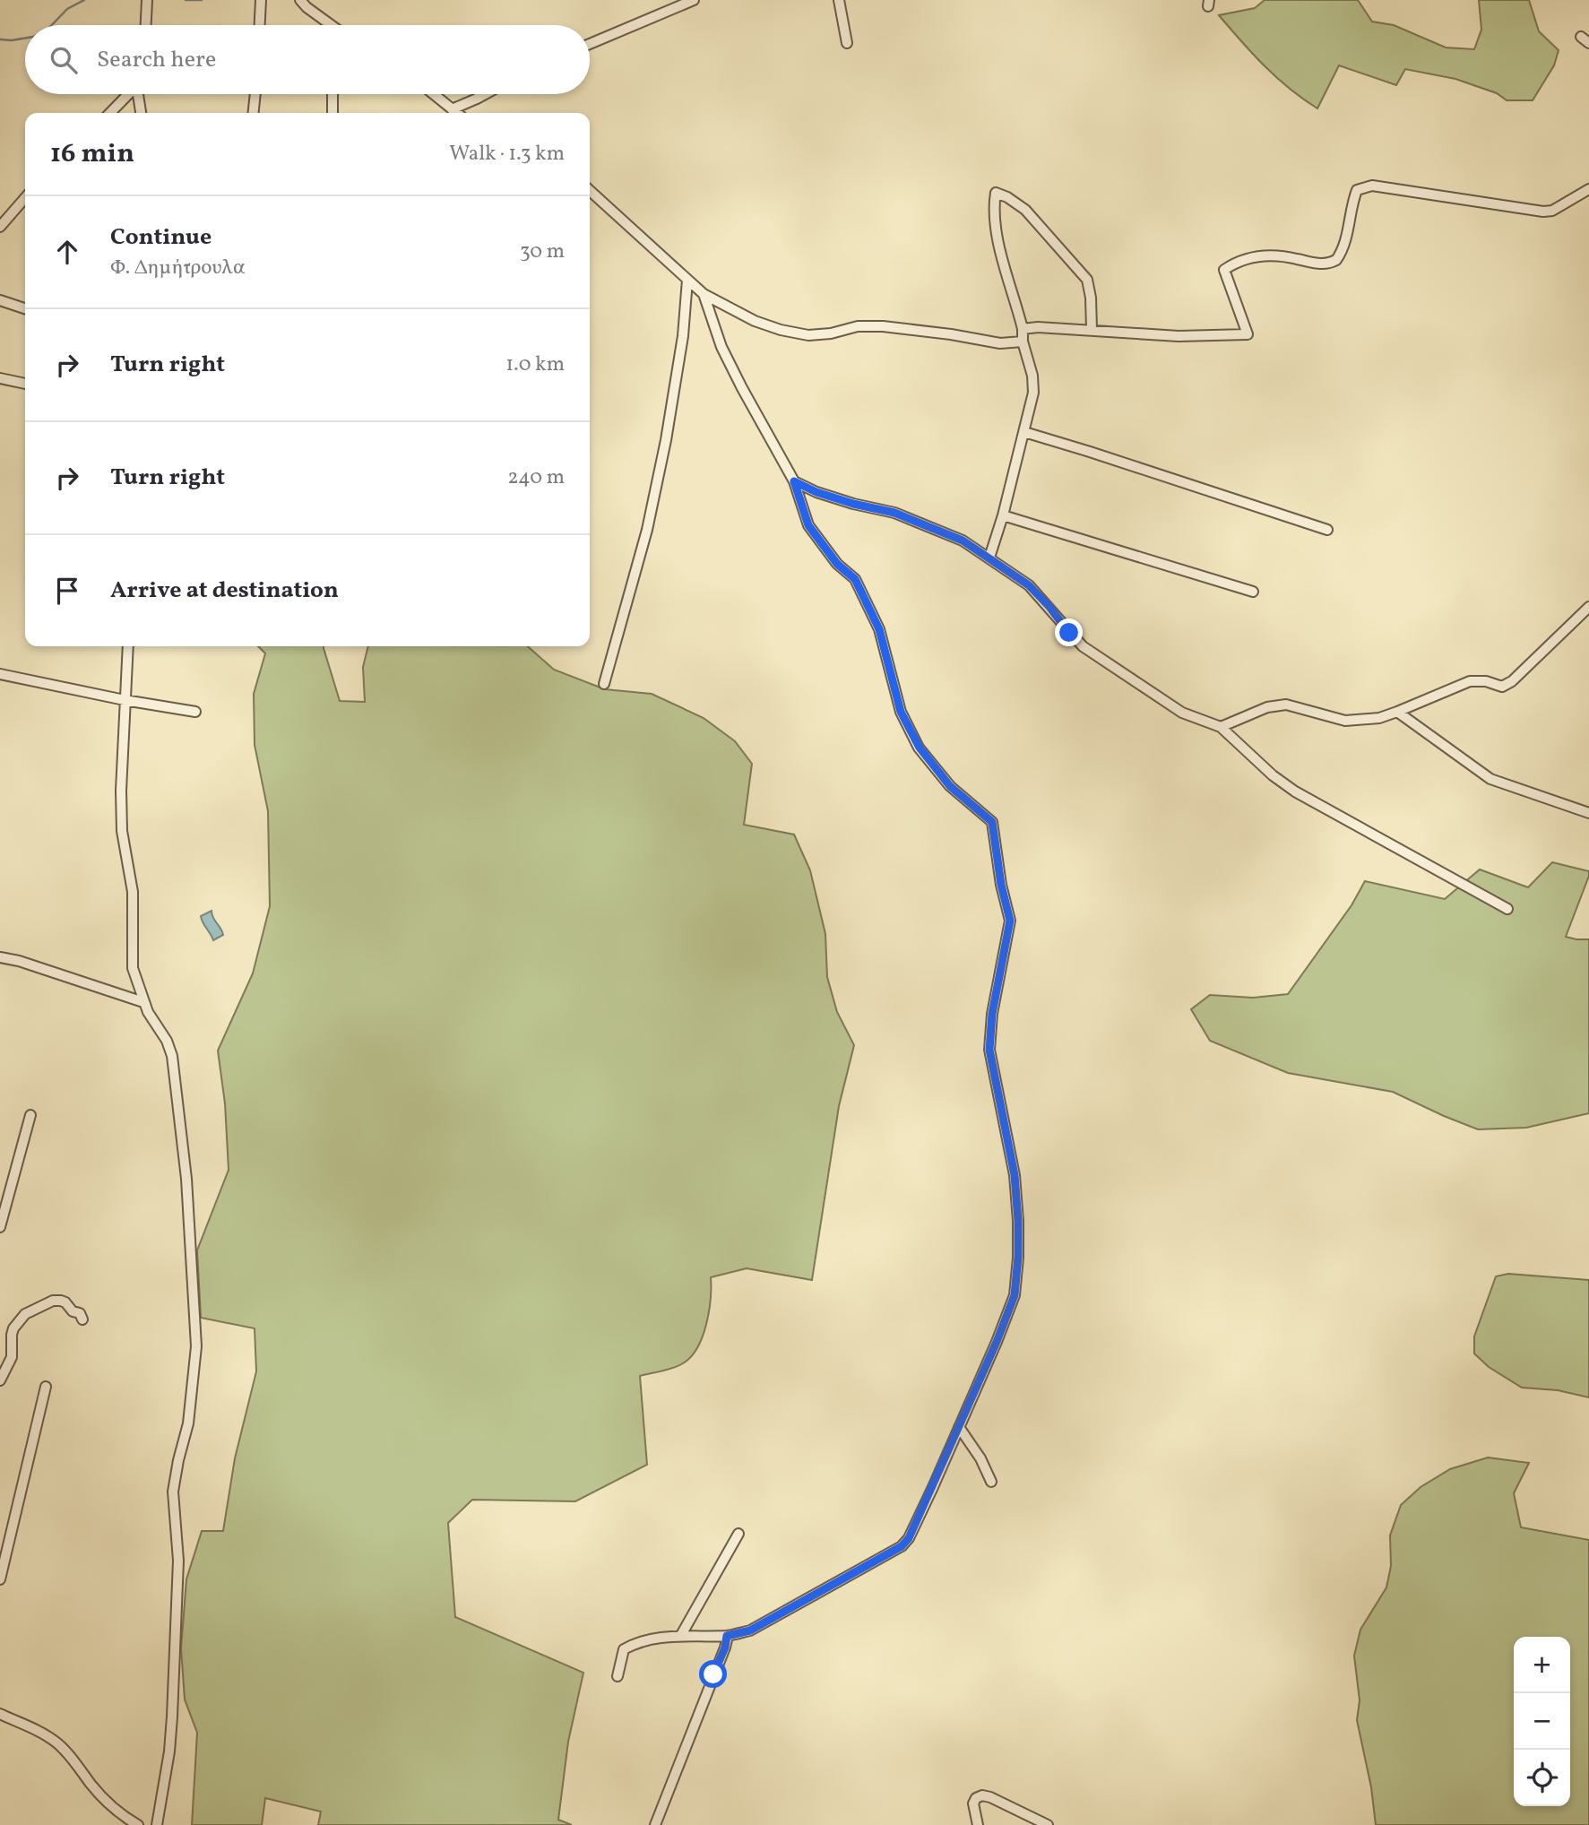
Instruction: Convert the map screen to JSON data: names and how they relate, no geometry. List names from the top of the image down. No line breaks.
{"page":{"search":"Search here","heading":["16 min","Walk · 1.3 km"],"list":[["Continue","Φ. Δημήτρουλα","30 m"],["Turn right","1.0 km"],["Turn right","240 m"],"Arrive at destination"],"map_buttons":["+","−"]}}
